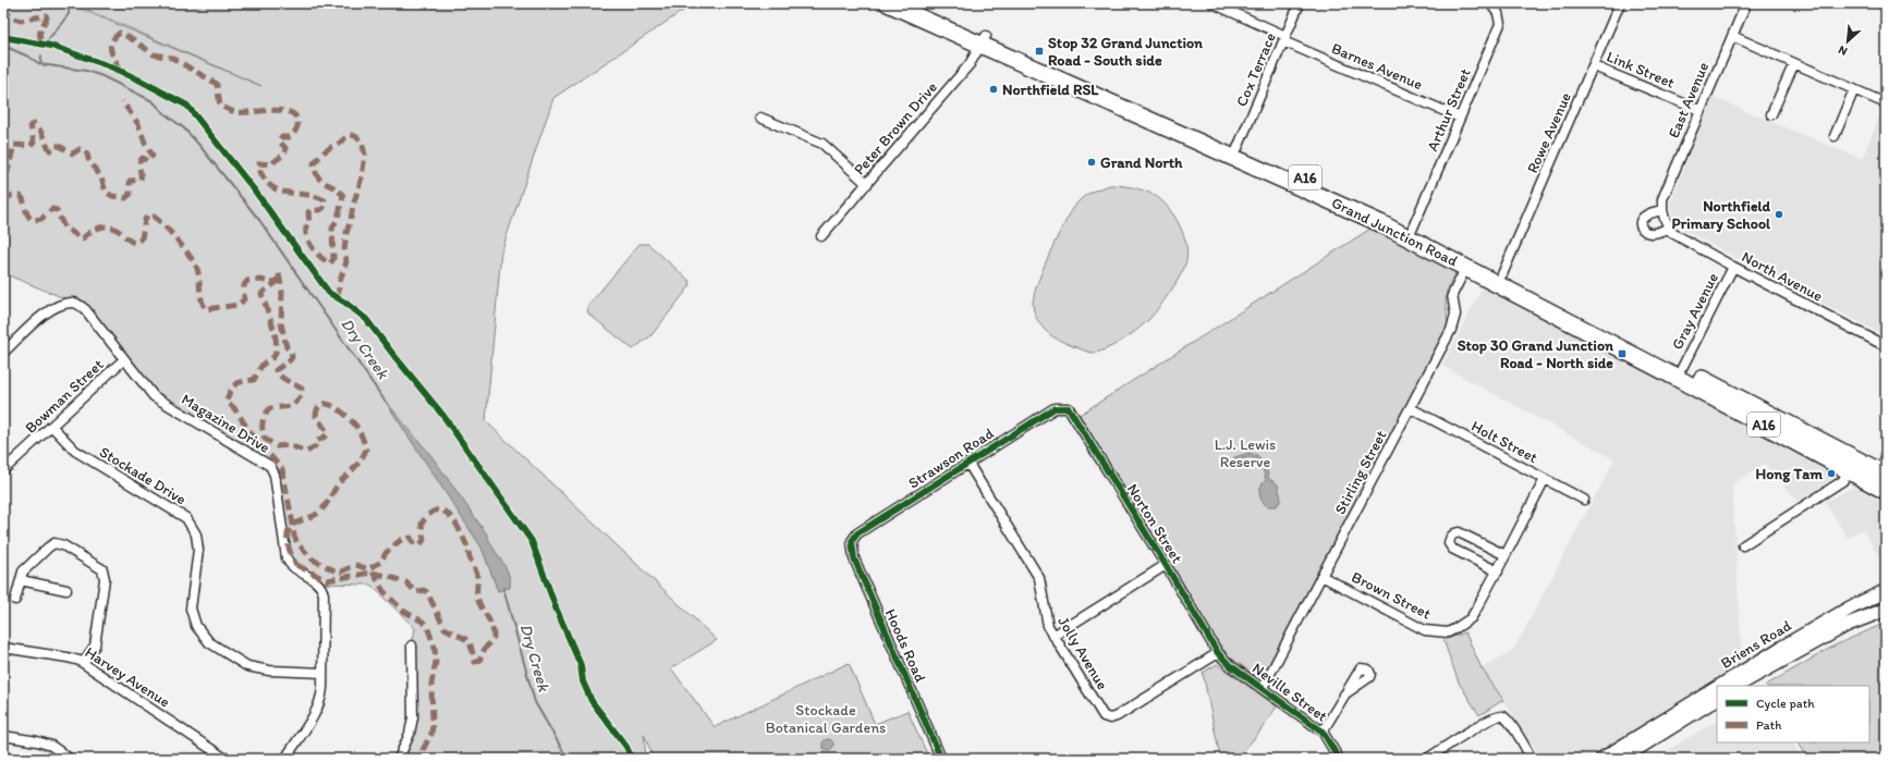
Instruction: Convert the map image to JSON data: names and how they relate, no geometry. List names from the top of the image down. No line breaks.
{"streets":{"highway":["A16","Grand Junction Road"],"main road":["Briens Road"],"street":["Barnes Avenue","Cox Terrace","Link Street","East Avenue","Arthur Street","Peter Brown Drive","Rowe Avenue","North Avenue","Gray Avenue","Bowman Street","Magazine Drive","Holt Street","Strawson Road","Stirling Street","Stockade Drive","Norton Street","Brown Street","Hoods Road","Jolly Avenue","Harvey Avenue","Neville Street"]},"crossings":[["Barnes Avenue","Cox Terrace"],["Barnes Avenue","Arthur Street"],["Cox Terrace","Grand Junction Road"],["Link Street","East Avenue"],["Link Street","Rowe Avenue"],["East Avenue","North Avenue"],["Arthur Street","Grand Junction Road"],["Peter Brown Drive","Grand Junction Road"],["Rowe Avenue","Grand Junction Road"],["Grand Junction Road","Gray Avenue"],["Grand Junction Road","Stirling Street"],["North Avenue","Gray Avenue"],["Bowman Street","Magazine Drive"],["Bowman Street","Stockade Drive"],["Magazine Drive","Stockade Drive"],["Holt Street","Stirling Street"],["Holt Street","Brown Street"],["Strawson Road","Norton Street"],["Strawson Road","Hoods Road"],["Strawson Road","Jolly Avenue"],["Stirling Street","Brown Street"],["Stirling Street","Neville Street"],["Norton Street","Jolly Avenue"],["Norton Street","Neville Street"],["Jolly Avenue","Neville Street"]],"water":["Dry Creek"],"parks":["L.J. Lewis Reserve","Stockade Botanical Gardens"],"places":{"transit":["Stop 32 Grand Junction Road - South side","Stop 30 Grand Junction Road - North side"],"other":["Northfield RSL","Grand North","Northfield Primary School","Hong Tam"]},"legend":["Cycle path","Path"],"north":"bottom left"}
